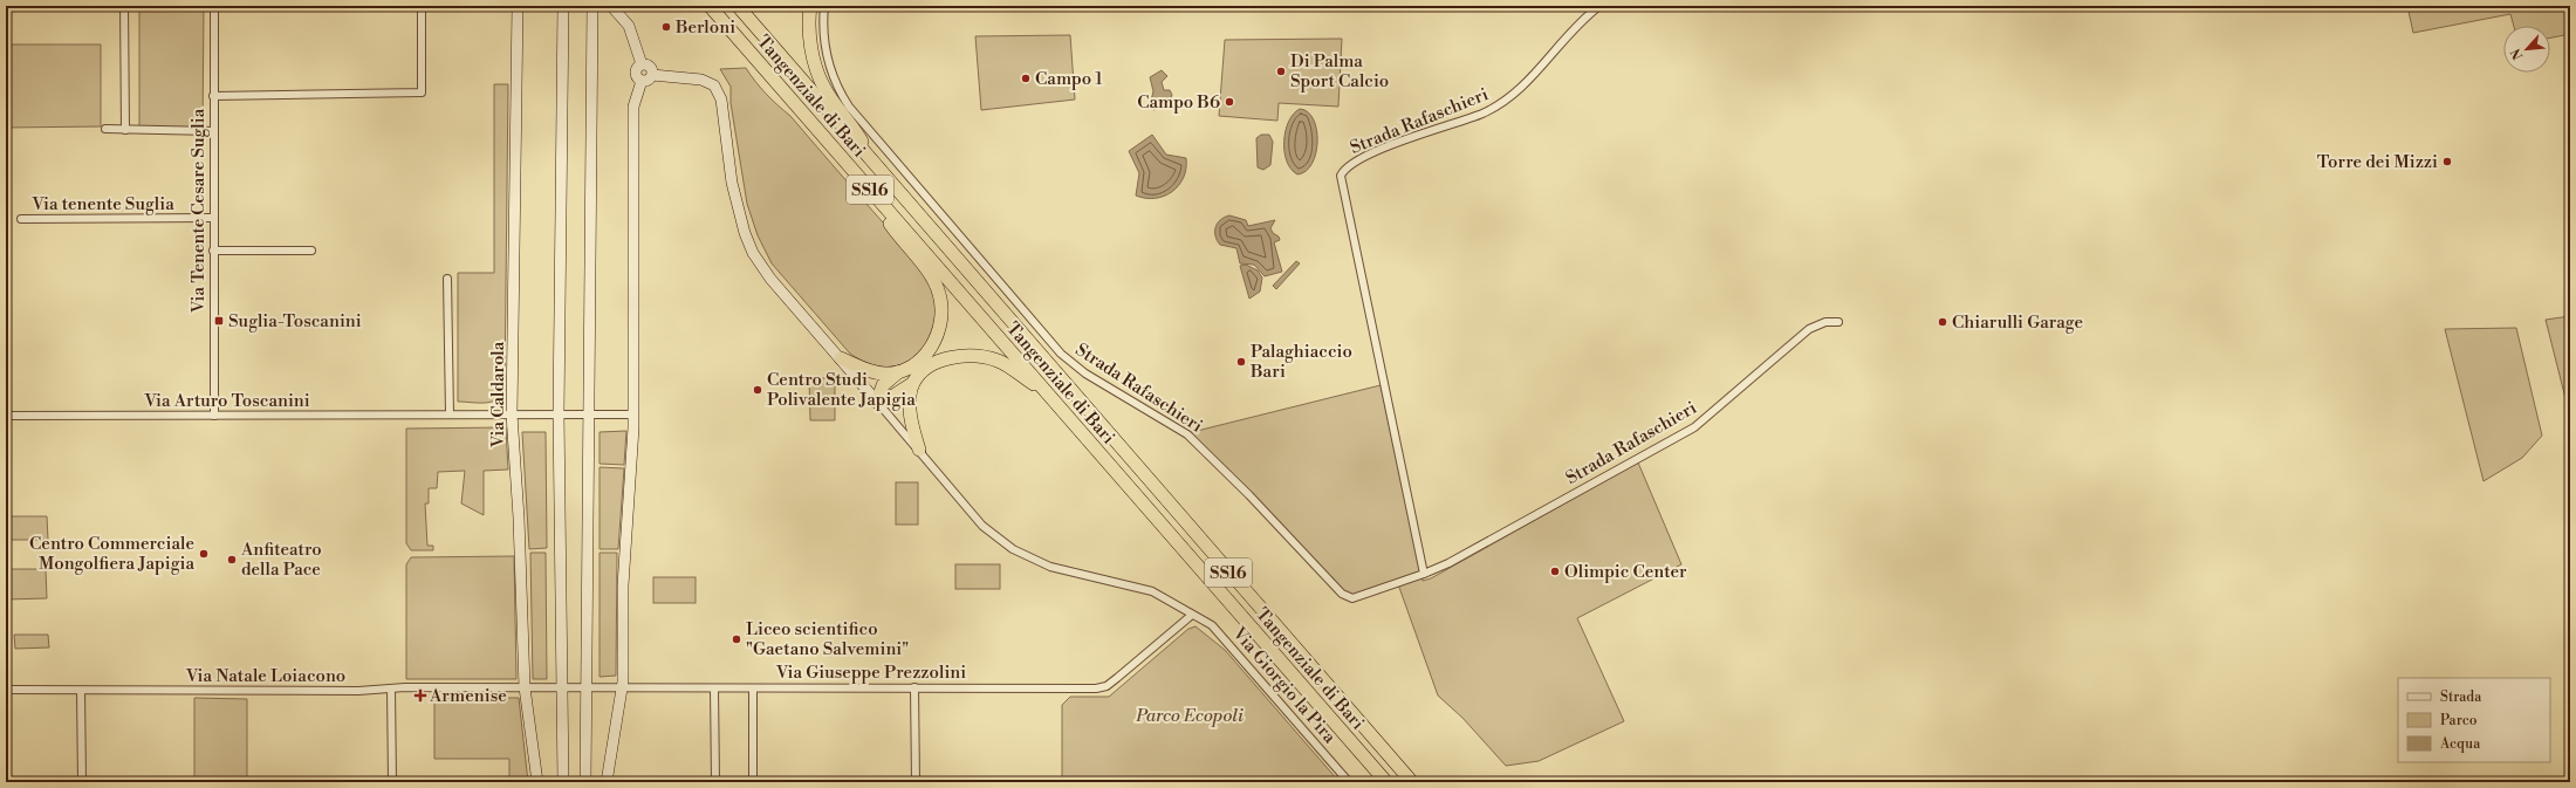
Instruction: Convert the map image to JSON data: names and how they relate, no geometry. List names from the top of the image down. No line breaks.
{"streets":{"highway":["Tangenziale di Bari","SS16"],"street":["Strada Rafaschieri","Via tenente Suglia","Via Tenente Cesare Suglia","Via Caldarola","Via Arturo Toscanini","Via Giuseppe Prezzolini","Via Natale Loiacono","Via Giorgio la Pira"]},"crossings":[["Via tenente Suglia","Via Tenente Cesare Suglia"],["Via Tenente Cesare Suglia","Via Arturo Toscanini"],["Via Caldarola","Via Arturo Toscanini"],["Via Caldarola","Via Giuseppe Prezzolini"],["Via Caldarola","Via Natale Loiacono"],["Via Giuseppe Prezzolini","Via Natale Loiacono"],["Via Giuseppe Prezzolini","Via Giorgio la Pira"]],"parks":["Parco Ecopoli"],"places":{"other":["Berloni","Di Palma Sport Calcio","Campo 1","Campo B6","Torre dei Mizzi","Chiarulli Garage","Palaghiaccio Bari","Centro Studi Polivalente Japigia","Centro Commerciale Mongolfiera Japigia","Anfiteatro della Pace","Olimpic Center","Liceo scientifico \"Gaetano Salvemini\""],"transit":["Suglia-Toscanini"],"health":["Armenise"]},"legend":["Strada","Parco","Acqua"],"north":"bottom left"}
